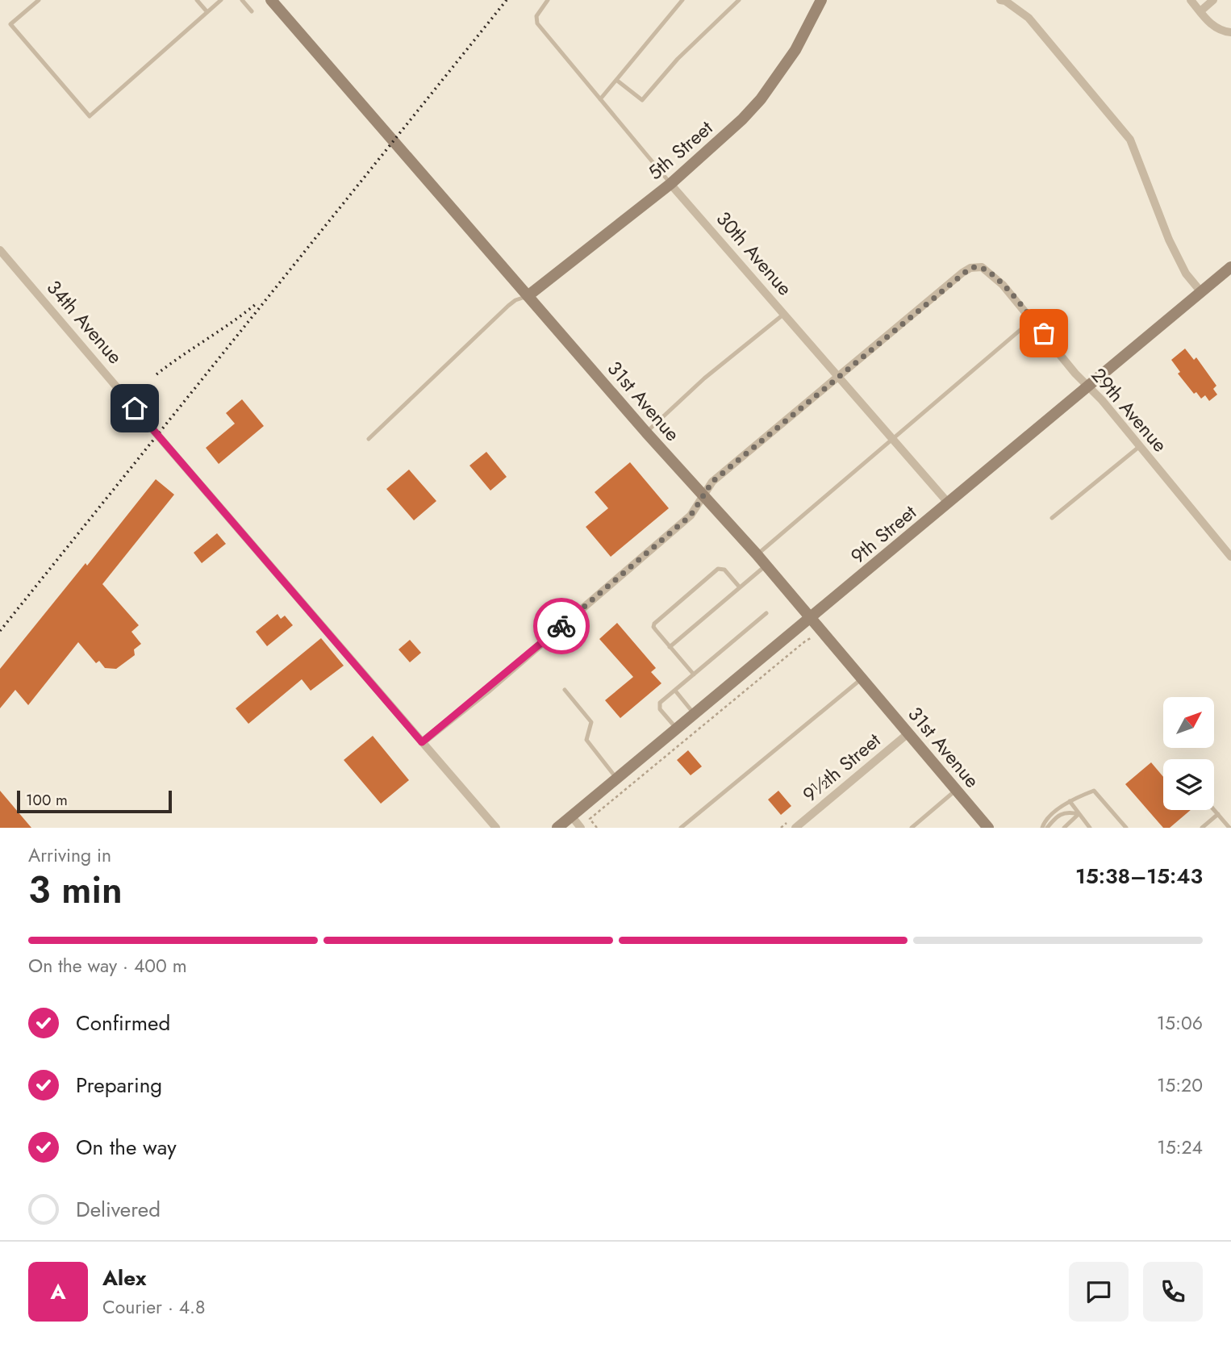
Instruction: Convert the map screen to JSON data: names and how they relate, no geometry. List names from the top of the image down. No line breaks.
{"streets":{"street":["5th Street","30th Avenue","34th Avenue","31st Avenue","29th Avenue","9th Street","9½th Street"]},"crossings":[["5th Street","30th Avenue"],["5th Street","31st Avenue"],["30th Avenue","29th Avenue"],["30th Avenue","9th Street"],["31st Avenue","9th Street"],["31st Avenue","9½th Street"],["29th Avenue","9th Street"]],"scale_bar":"100 m","north":"top right","page":{"scale":"100 m","heading":["3 min","Arriving in","15:38–15:43"],"panel":["Alex","Courier · 4.8"],"bar":"On the way · 400 m","list":[["Confirmed","15:06"],["Preparing","15:20"],["On the way","15:24"],"Delivered"],"round":"A"}}
